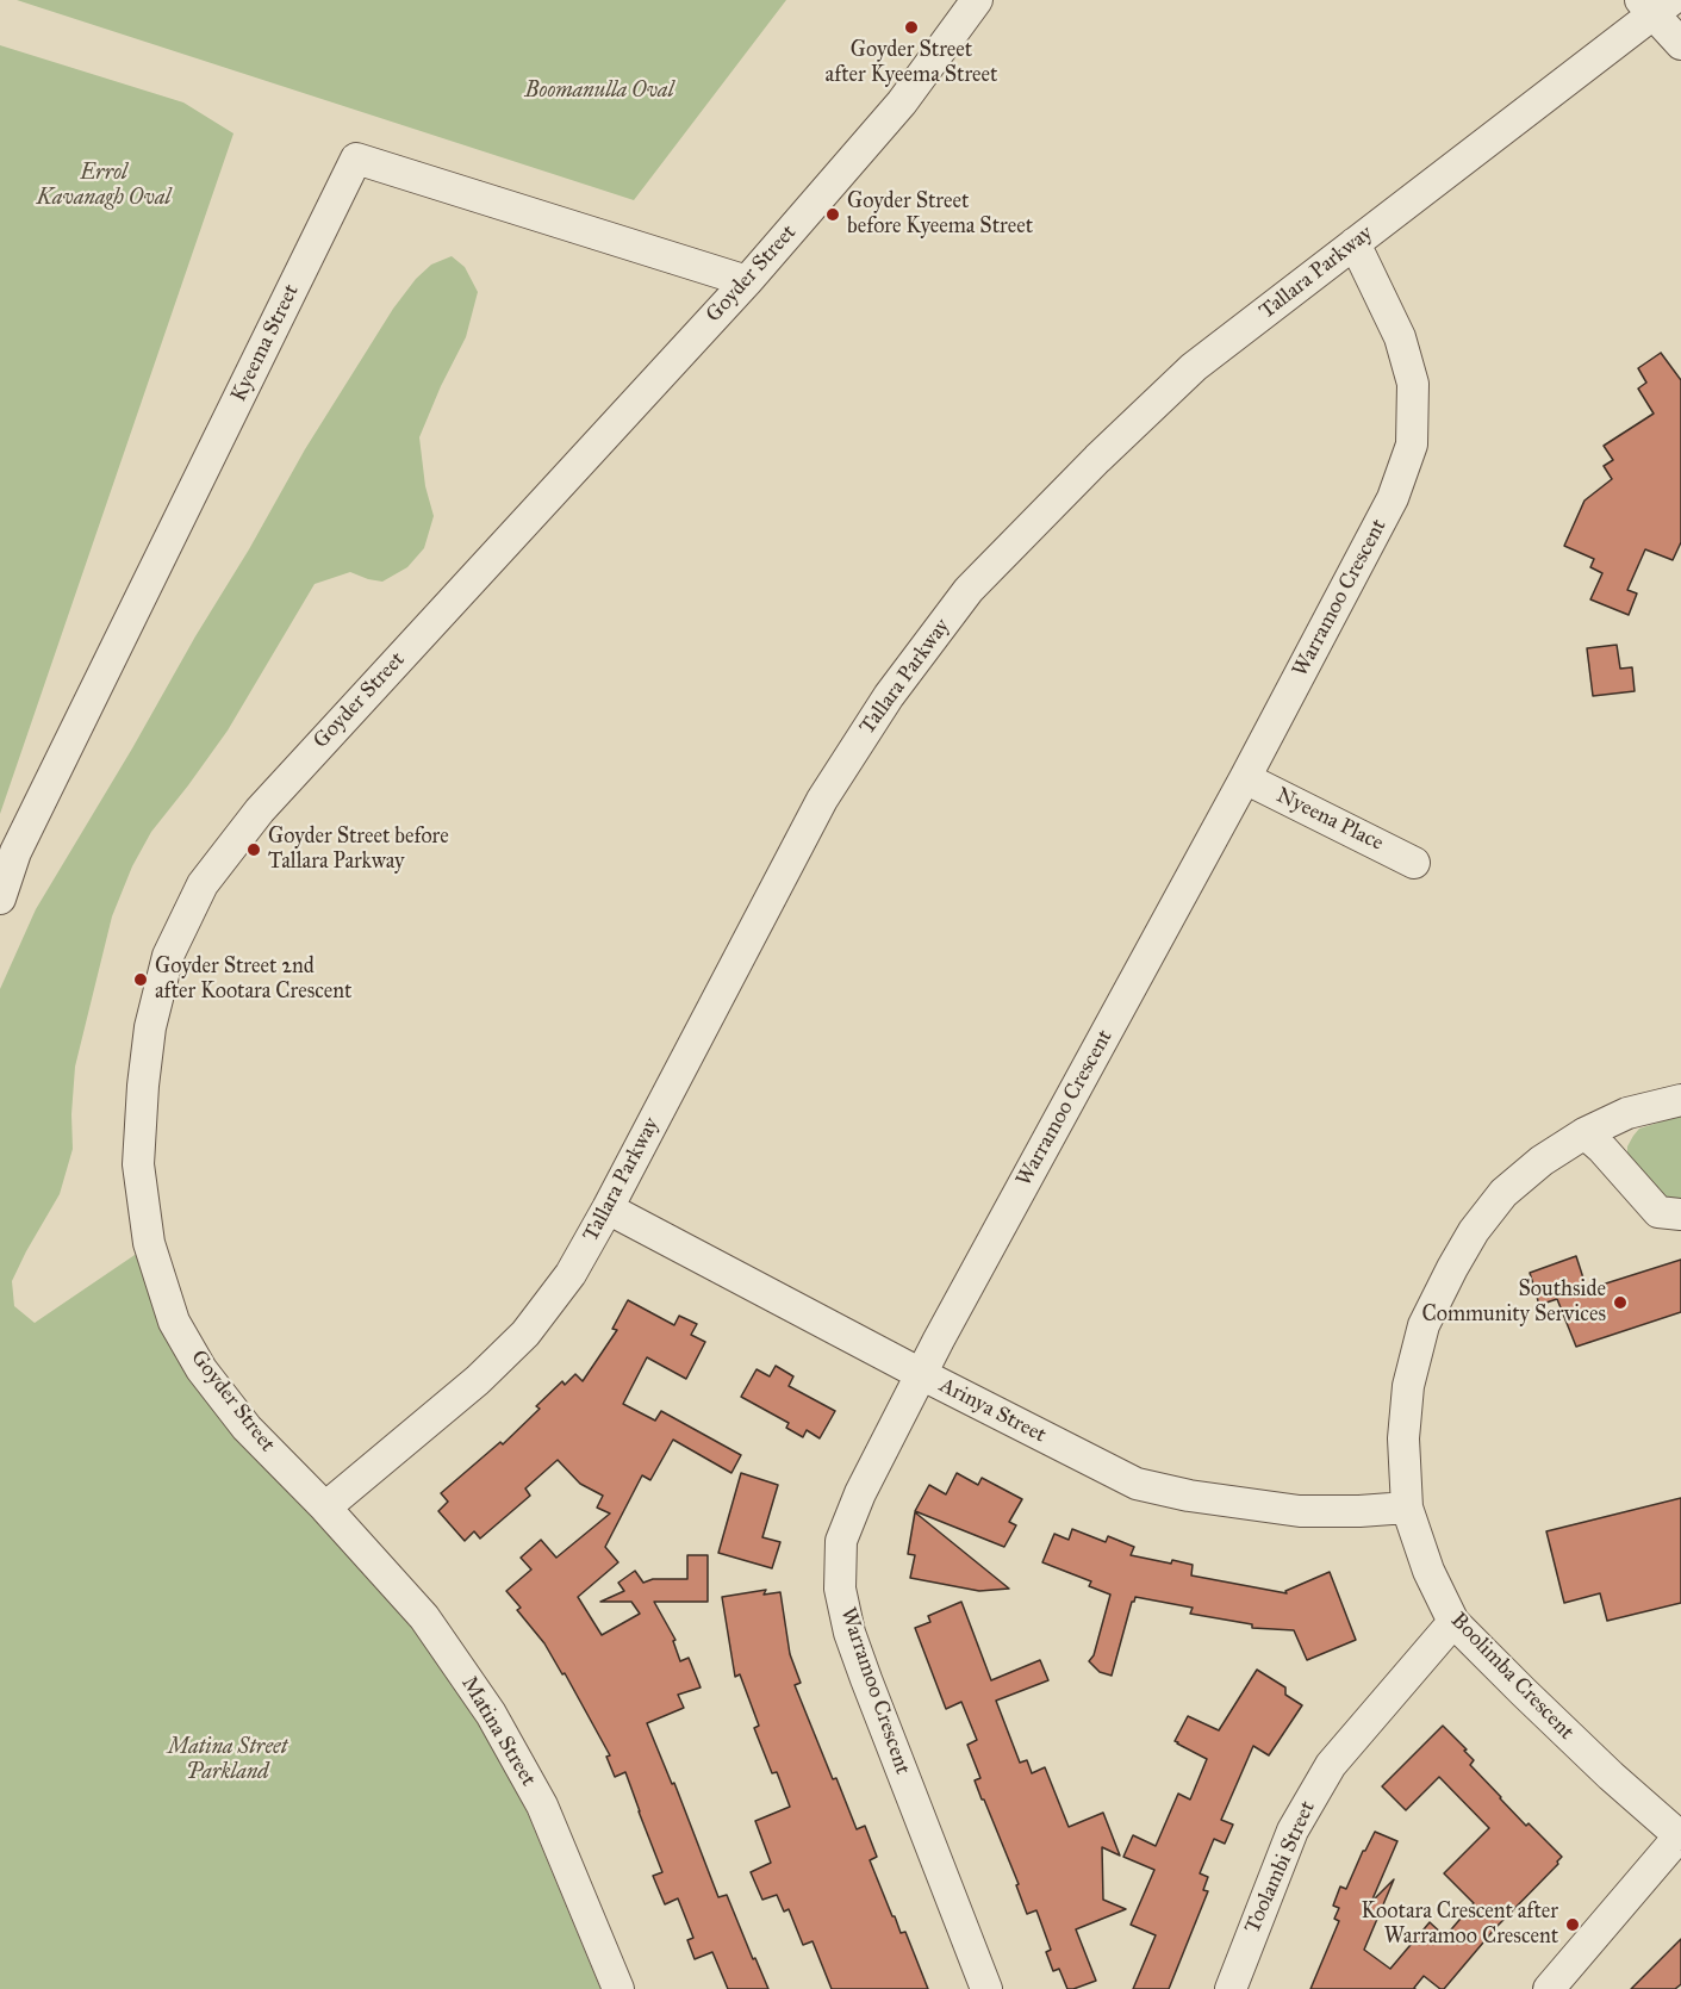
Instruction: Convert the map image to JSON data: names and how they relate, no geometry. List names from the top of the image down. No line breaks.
{"streets":{"street":["Tallara Parkway","Goyder Street","Kyeema Street","Warramoo Crescent","Nyeena Place","Arinya Street","Boolimba Crescent","Matina Street","Toolambi Street"]},"crossings":[["Tallara Parkway","Goyder Street"],["Tallara Parkway","Warramoo Crescent"],["Tallara Parkway","Arinya Street"],["Tallara Parkway","Matina Street"],["Goyder Street","Kyeema Street"],["Goyder Street","Matina Street"],["Warramoo Crescent","Nyeena Place"],["Warramoo Crescent","Arinya Street"],["Arinya Street","Boolimba Crescent"],["Boolimba Crescent","Toolambi Street"]],"parks":["Boomanulla Oval","Errol Kavanagh Oval","Matina Street Parkland"],"places":["Goyder Street after Kyeema Street","Goyder Street before Kyeema Street","Goyder Street before Tallara Parkway","Goyder Street 2nd after Kootara Crescent","Southside Community Services","Kootara Crescent after Warramoo Crescent"]}
